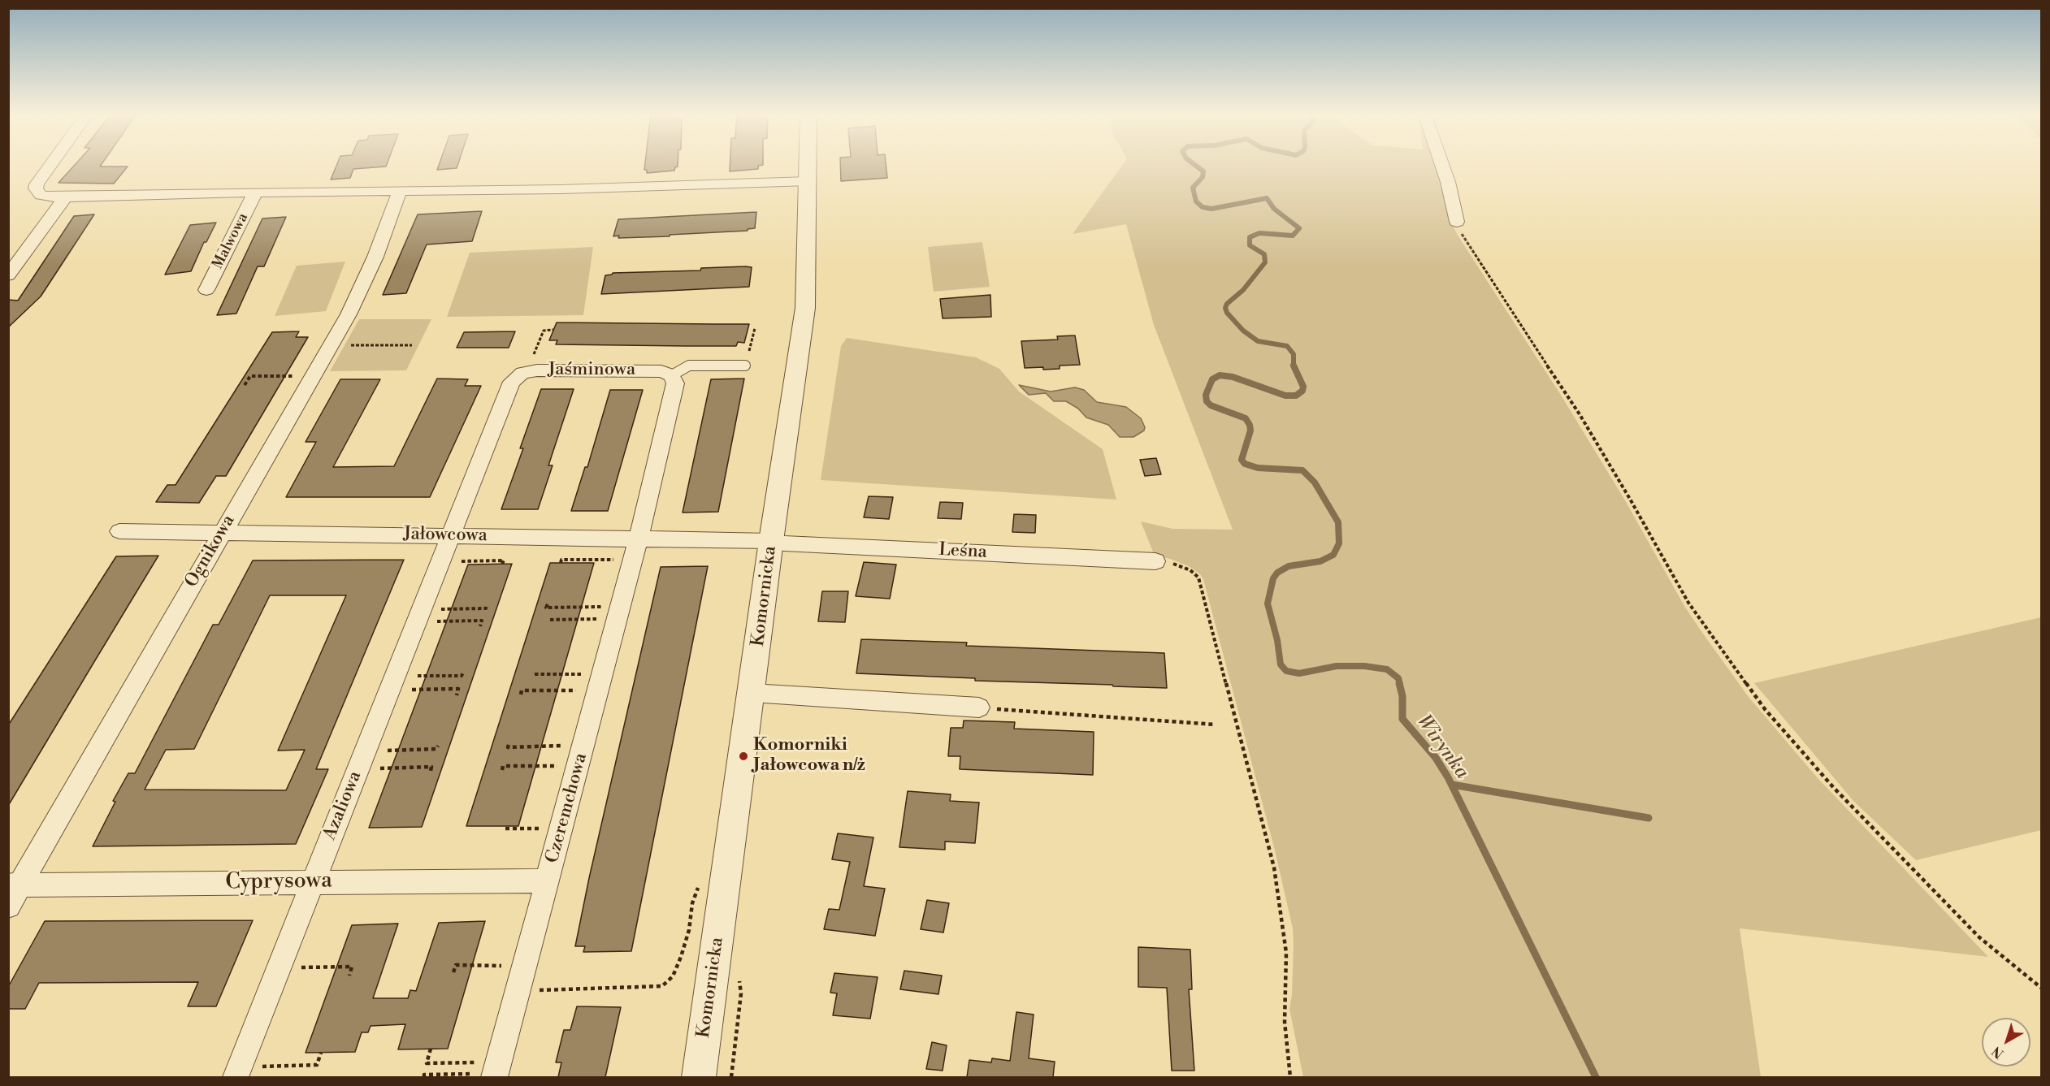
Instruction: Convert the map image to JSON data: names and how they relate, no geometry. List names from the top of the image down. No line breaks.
{"streets":{"street":["Malwowa","Jaśminowa","Jałowcowa","Ognikowa","Leśna","Komornicka","Azaliowa","Czeremchowa","Cyprysowa"]},"crossings":[["Malwowa","Ognikowa"],["Malwowa","Komornicka"],["Jaśminowa","Jałowcowa"],["Jaśminowa","Azaliowa"],["Jałowcowa","Ognikowa"],["Jałowcowa","Leśna"],["Jałowcowa","Komornicka"],["Jałowcowa","Azaliowa"],["Jałowcowa","Czeremchowa"],["Ognikowa","Cyprysowa"],["Leśna","Komornicka"],["Azaliowa","Cyprysowa"],["Czeremchowa","Cyprysowa"]],"water":["Wirynka"],"places":["Komorniki Jałowcowa n/ż"],"north":"bottom left"}
